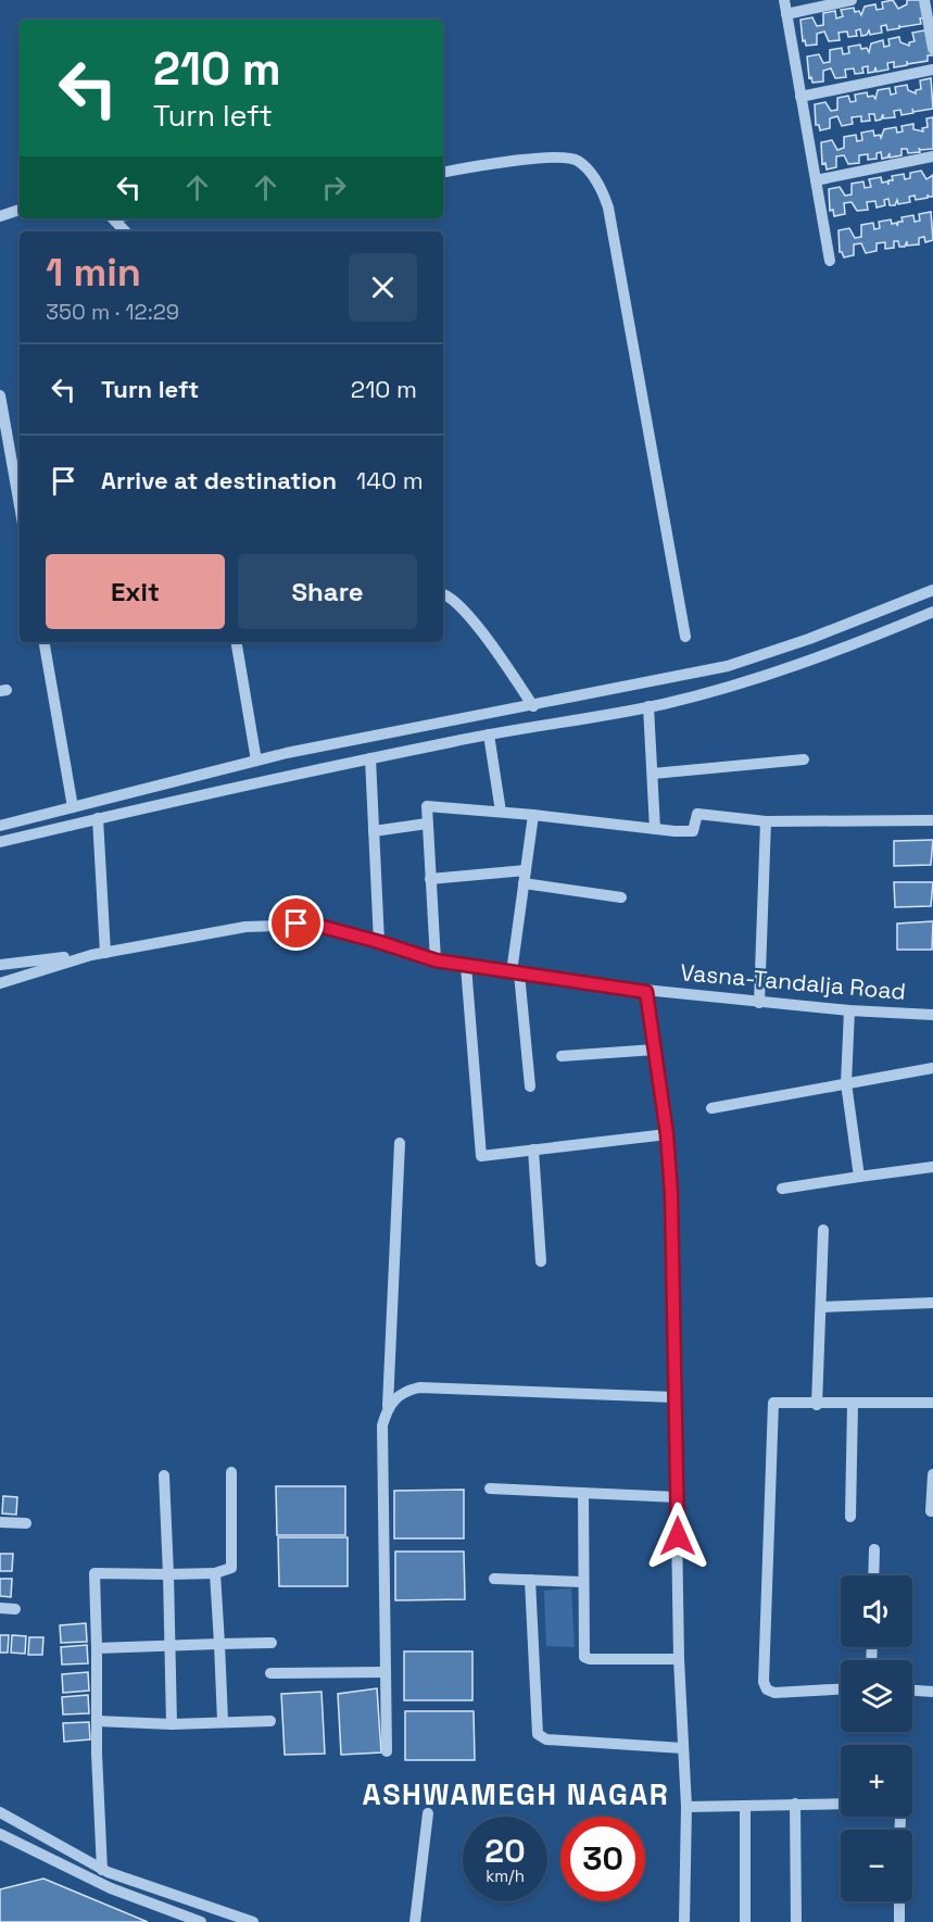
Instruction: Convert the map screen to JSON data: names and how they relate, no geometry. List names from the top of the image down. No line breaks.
{"streets":{"street":["Vasna-Tandalja Road"]},"districts":["ASHWAMEGH NAGAR"],"page":{"turn":["210 m","Turn left"],"heading":["1 min","350 m · 12:29"],"list":[{"name":"Turn left","value":"210 m"},{"name":"Arrive at destination","value":"140 m"}],"buttons":["Exit","Share"],"map_buttons":["+","−"],"speed":"20 km/h","limit":"30"}}
